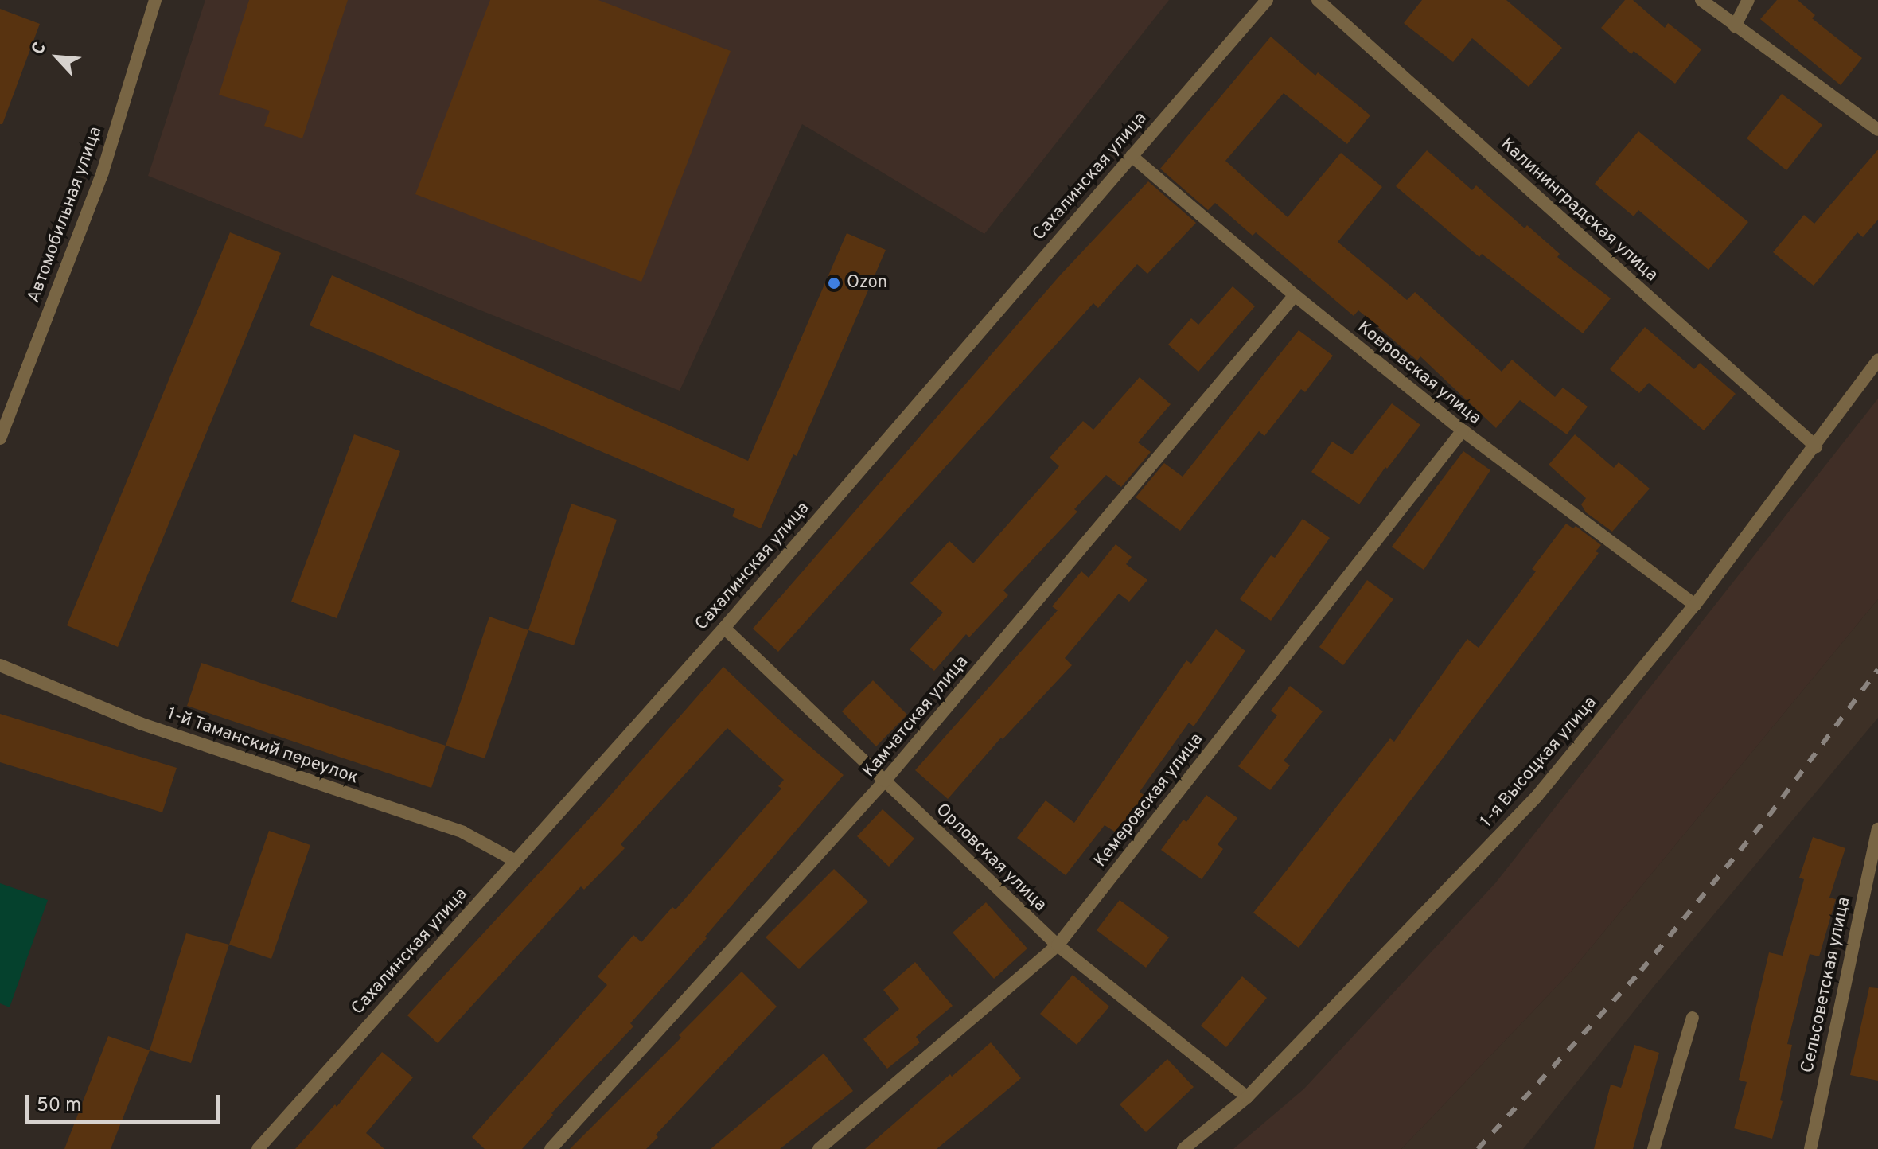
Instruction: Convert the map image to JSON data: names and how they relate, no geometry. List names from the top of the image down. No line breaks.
{"streets":{"street":["Сахалинская улица","Калининградская улица","Автомобильная улица","Ковровская улица","Камчатская улица","1-й Таманский переулок","1-я Высоцкая улица","Кемеровская улица","Орловская улица","Сельсоветская улица"]},"crossings":[["Сахалинская улица","Ковровская улица"],["Сахалинская улица","1-й Таманский переулок"],["Сахалинская улица","Орловская улица"],["Калининградская улица","1-я Высоцкая улица"],["Ковровская улица","Камчатская улица"],["Ковровская улица","1-я Высоцкая улица"],["Ковровская улица","Кемеровская улица"],["Камчатская улица","Орловская улица"],["1-я Высоцкая улица","Орловская улица"],["Кемеровская улица","Орловская улица"]],"places":["Ozon"],"scale_bar":"50 m","north":"top left"}
